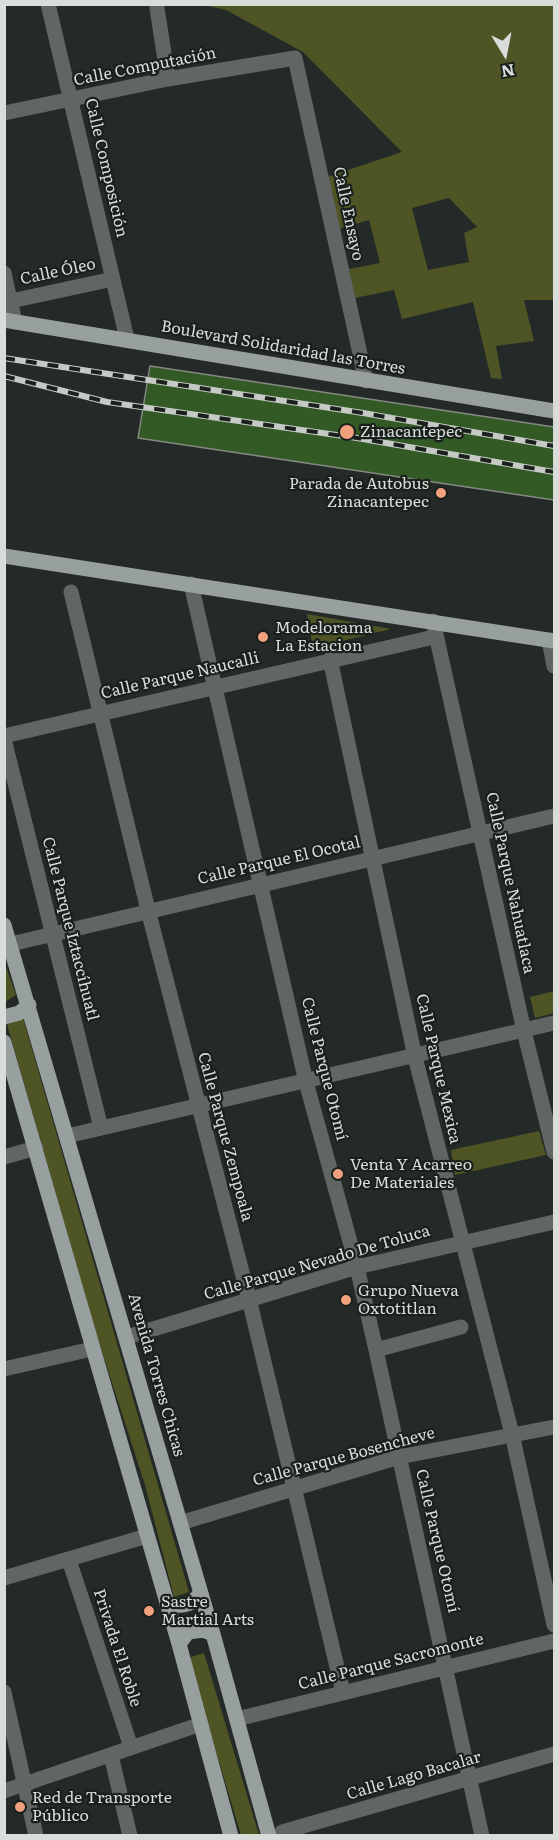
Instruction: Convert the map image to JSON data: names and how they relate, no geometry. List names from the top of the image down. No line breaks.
{"streets":{"main road":["Boulevard Solidaridad las Torres","Avenida Torres Chicas"],"street":["Calle Computación","Calle Composición","Calle Ensayo","Calle Óleo","Calle Parque Naucalli","Calle Parque El Ocotal","Calle Parque Nahuatlaca","Calle Parque Iztaccíhuatl","Calle Parque Otomí","Calle Parque Mexica","Calle Parque Zempoala","Calle Parque Nevado De Toluca","Calle Parque Bosencheve","Privada El Roble","Calle Parque Sacromonte","Calle Lago Bacalar"]},"crossings":[["Calle Computación","Calle Composición"],["Calle Computación","Calle Ensayo"],["Calle Composición","Calle Óleo"],["Calle Composición","Boulevard Solidaridad las Torres"],["Calle Ensayo","Boulevard Solidaridad las Torres"],["Calle Parque Naucalli","Calle Parque Nahuatlaca"],["Calle Parque Naucalli","Calle Parque Iztaccíhuatl"],["Calle Parque Naucalli","Calle Parque Otomí"],["Calle Parque Naucalli","Calle Parque Mexica"],["Calle Parque Naucalli","Calle Parque Zempoala"],["Calle Parque El Ocotal","Calle Parque Nahuatlaca"],["Calle Parque El Ocotal","Calle Parque Iztaccíhuatl"],["Calle Parque El Ocotal","Calle Parque Otomí"],["Calle Parque El Ocotal","Calle Parque Mexica"],["Calle Parque El Ocotal","Calle Parque Zempoala"],["Calle Parque El Ocotal","Avenida Torres Chicas"],["Calle Parque Otomí","Calle Parque Nevado De Toluca"],["Calle Parque Otomí","Calle Parque Bosencheve"],["Calle Parque Otomí","Calle Parque Sacromonte"],["Calle Parque Otomí","Calle Lago Bacalar"],["Calle Parque Mexica","Calle Parque Nevado De Toluca"],["Calle Parque Mexica","Calle Parque Bosencheve"],["Calle Parque Zempoala","Calle Parque Nevado De Toluca"],["Calle Parque Zempoala","Calle Parque Bosencheve"],["Calle Parque Zempoala","Calle Parque Sacromonte"],["Calle Parque Nevado De Toluca","Avenida Torres Chicas"],["Avenida Torres Chicas","Calle Parque Bosencheve"],["Avenida Torres Chicas","Calle Parque Sacromonte"],["Avenida Torres Chicas","Calle Lago Bacalar"]],"places":["Zinacantepec","Parada de Autobus Zinacantepec","Modelorama La Estacion","Venta Y Acarreo De Materiales","Grupo Nueva Oxtotitlan","Sastre Martial Arts","Red de Transporte Público"],"north":"bottom"}
